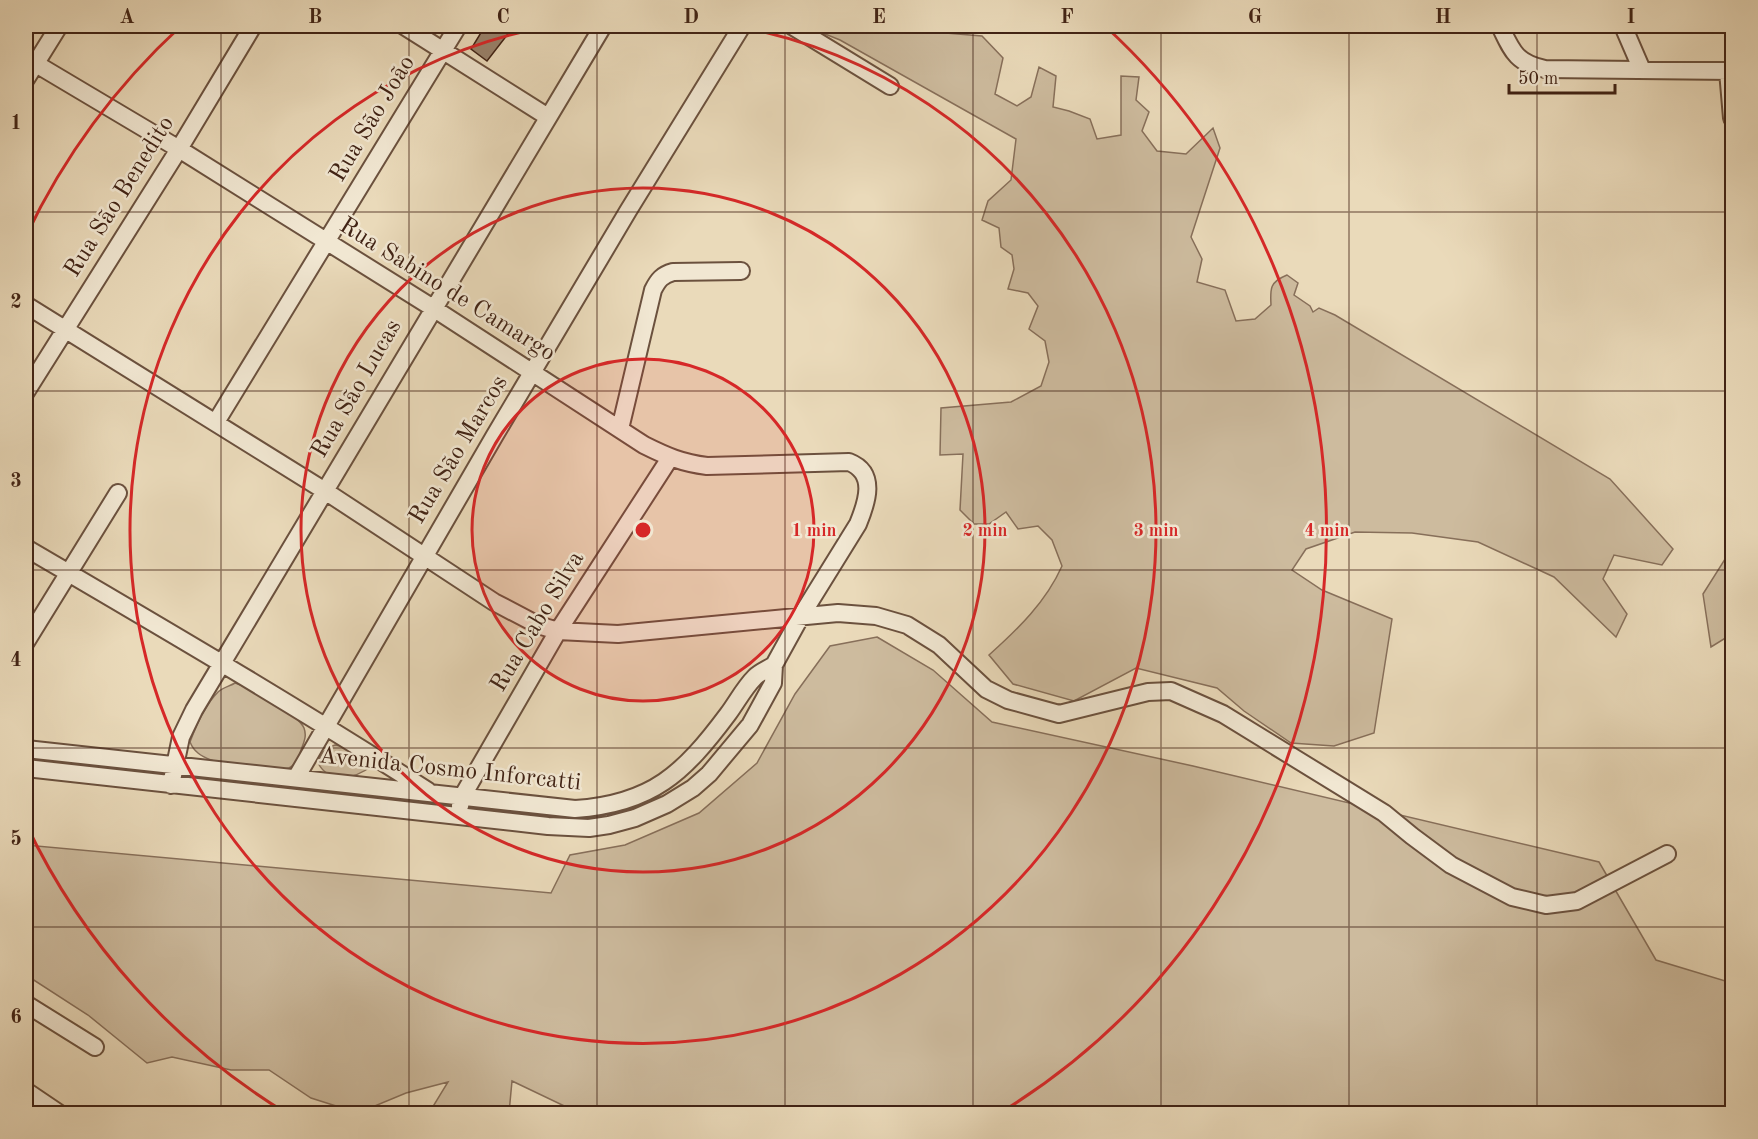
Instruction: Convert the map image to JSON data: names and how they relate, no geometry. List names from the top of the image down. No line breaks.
{"streets":{"street":["Rua São João","Rua São Benedito","Rua Sabino de Camargo","Rua São Lucas","Rua São Marcos","Rua Cabo Silva","Avenida Cosmo Inforcatti"]},"crossings":[["Rua São João","Rua Sabino de Camargo"],["Rua São Benedito","Rua Sabino de Camargo"],["Rua Sabino de Camargo","Rua São Lucas"],["Rua Sabino de Camargo","Rua São Marcos"],["Rua Sabino de Camargo","Rua Cabo Silva"],["Rua São Lucas","Avenida Cosmo Inforcatti"],["Rua São Marcos","Avenida Cosmo Inforcatti"],["Rua Cabo Silva","Avenida Cosmo Inforcatti"]],"scale_bar":"50 m","grid":{"columns":["A","B","C","D","E","F","G","H","I"],"rows":["1","2","3","4","5","6"]},"rings":["1 min","2 min","3 min","4 min"]}
